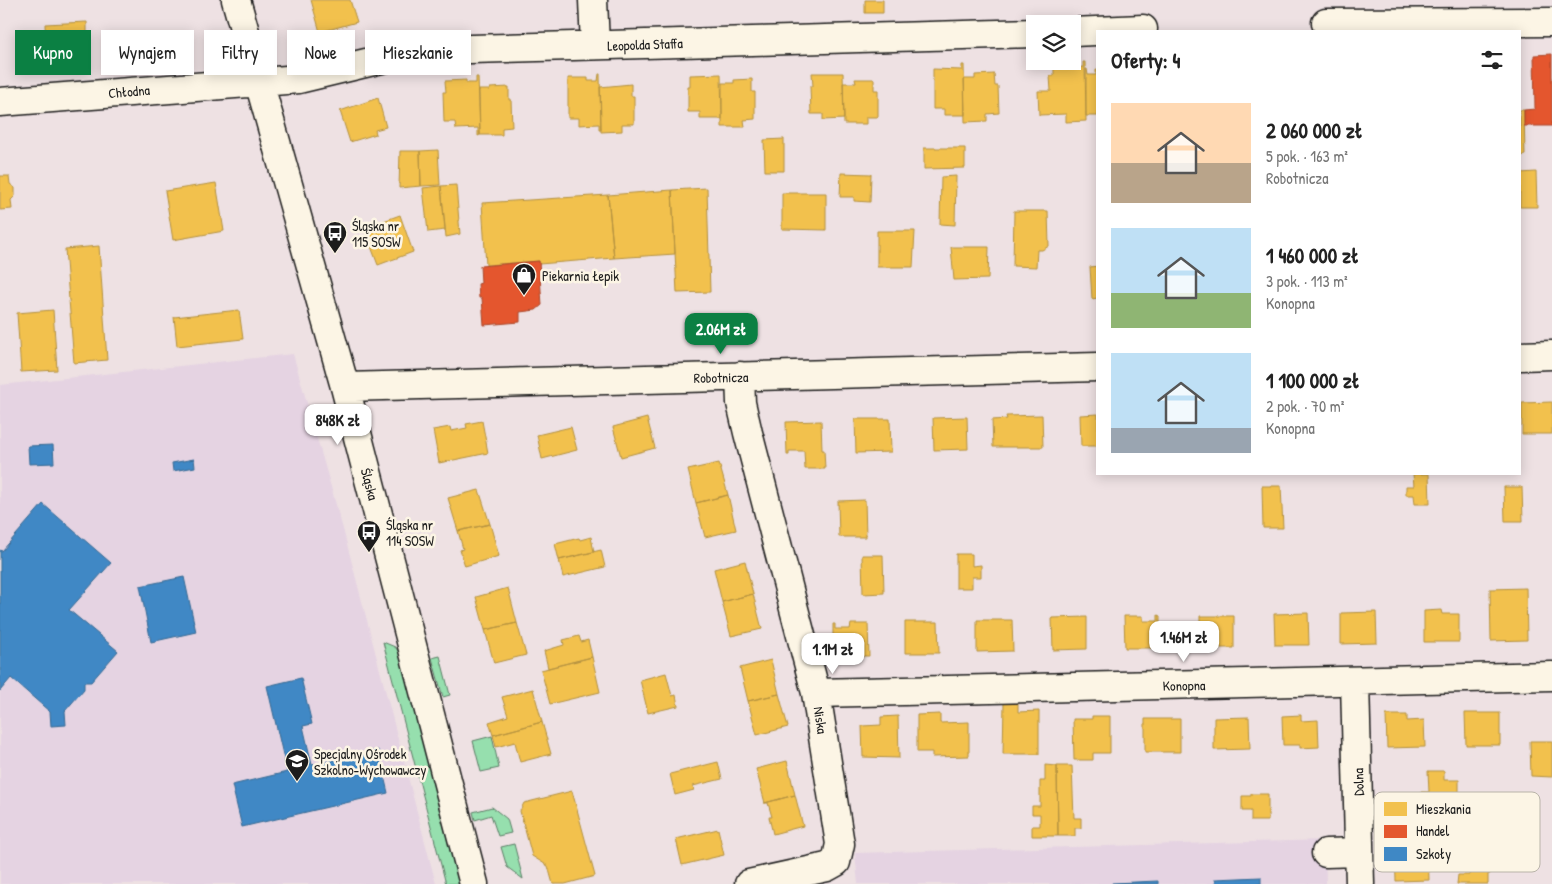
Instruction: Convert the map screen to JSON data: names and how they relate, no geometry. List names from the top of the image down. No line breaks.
{"streets":{"street":["Leopolda Staffa","Chłodna","Robotnicza","Śląska","Konopna","Niska","Dolna"]},"crossings":[["Leopolda Staffa","Chłodna"],["Leopolda Staffa","Śląska"],["Chłodna","Śląska"],["Robotnicza","Śląska"],["Robotnicza","Niska"],["Konopna","Niska"],["Konopna","Dolna"]],"places":{"bus stop":["Śląska nr 115 SOSW","Śląska nr 114 SOSW"],"shop":["Piekarnia Łepik"],"school or university":["Specjalny Ośrodek Szkolno-Wychowawczy"]},"legend":["Mieszkania","Handel","Szkoły"],"page":{"chip":["Kupno","Wynajem","Filtry","Nowe","Mieszkanie"],"heading":"Oferty: 4","list":[{"name":"2 060 000 zł","note":"5 pok. · 163 m² · Robotnicza"},{"name":"1 460 000 zł","note":"3 pok. · 113 m² · Konopna"},{"name":"1 100 000 zł","note":"2 pok. · 70 m² · Konopna"}],"price":["2.06M zł","848K zł","1.46M zł","1.1M zł"]}}
